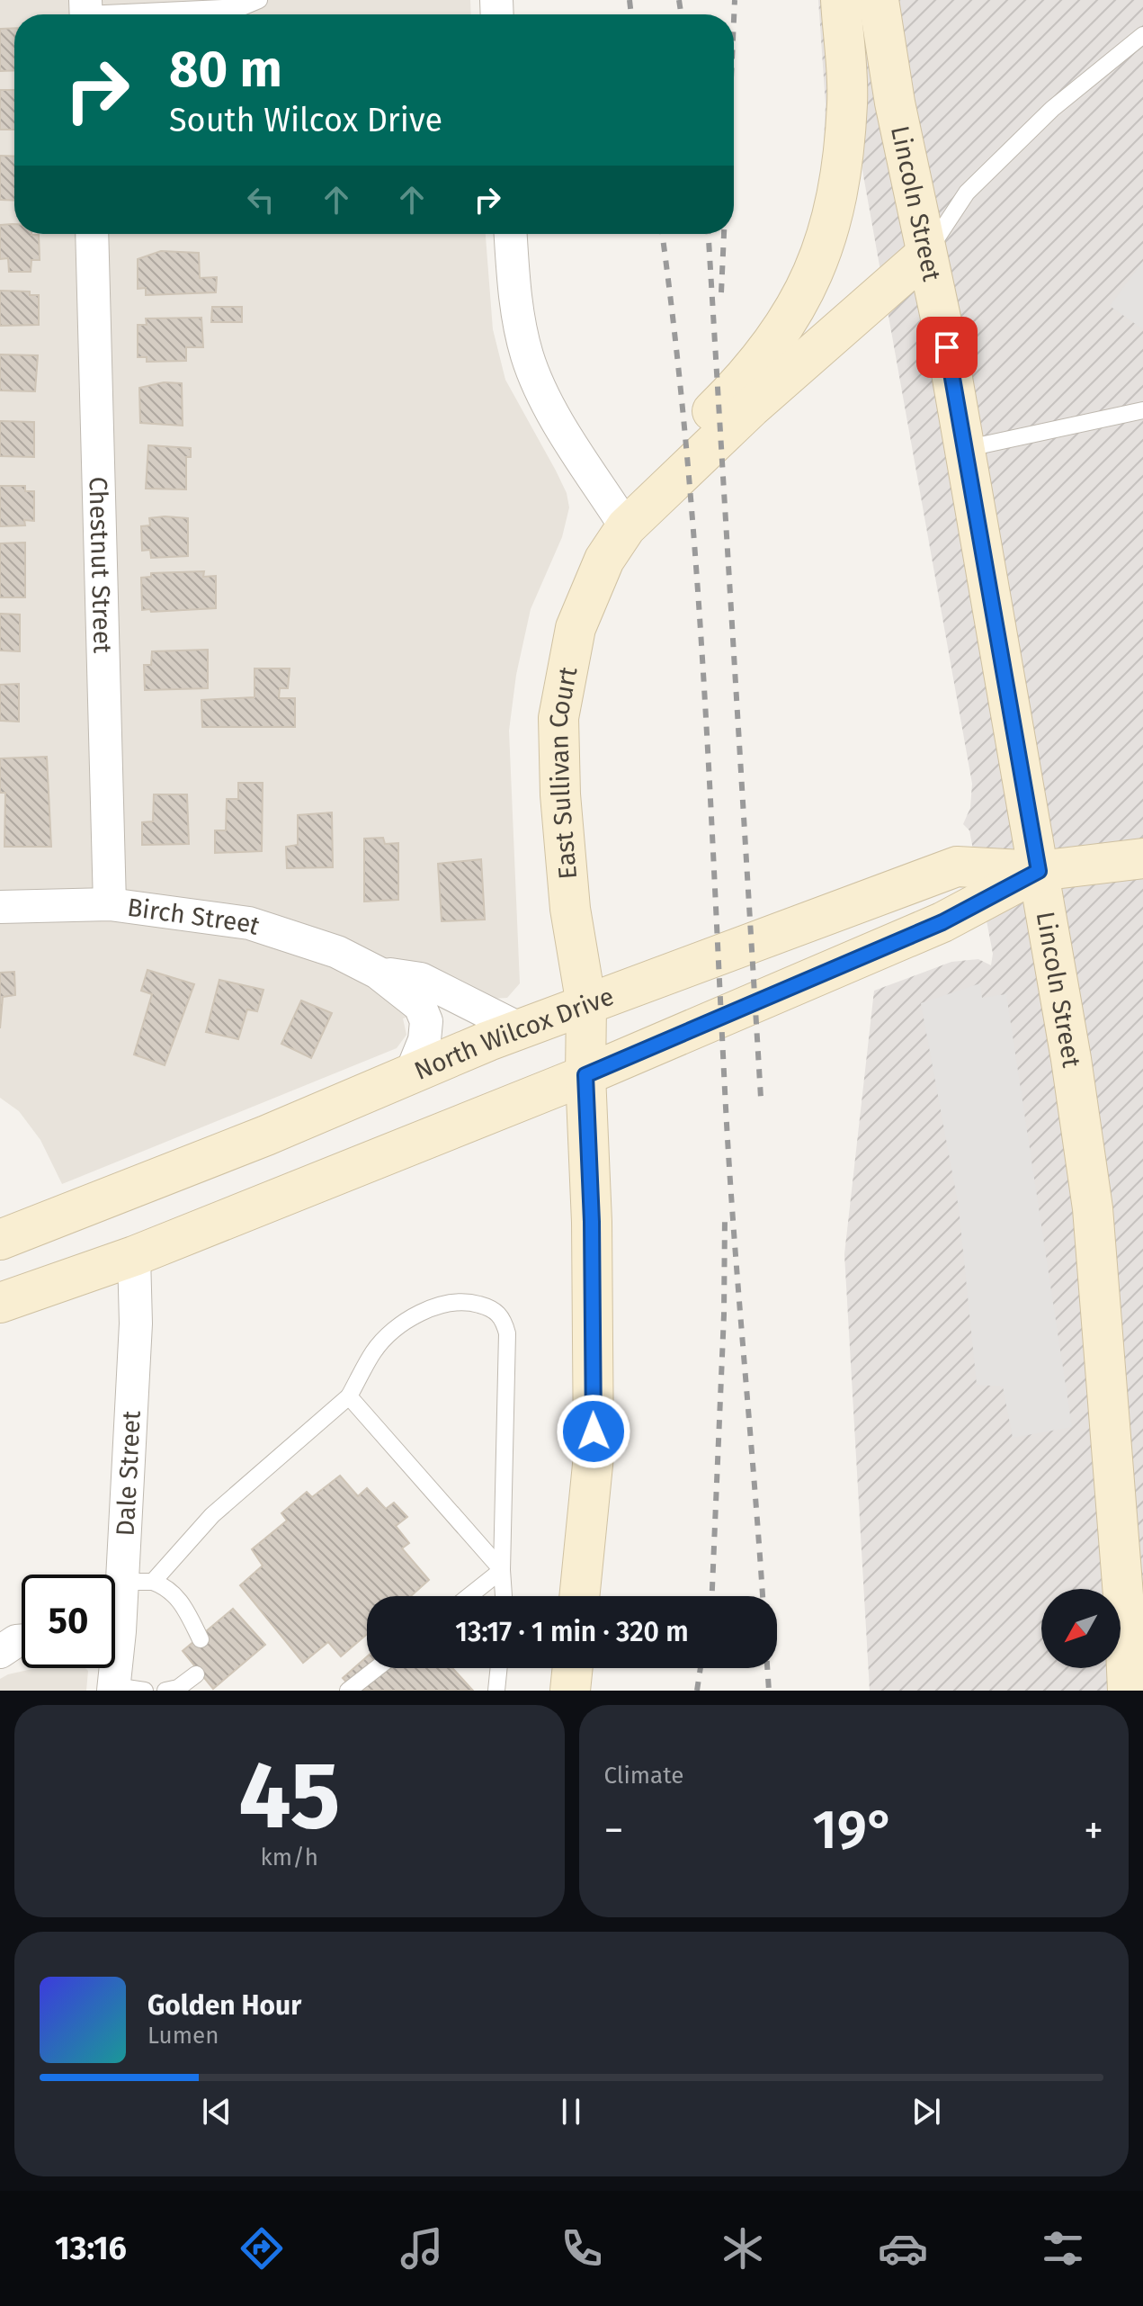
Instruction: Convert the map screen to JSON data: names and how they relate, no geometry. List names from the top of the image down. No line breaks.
{"streets":{"main road":["Lincoln Street","East Sullivan Court","North Wilcox Drive"],"street":["Chestnut Street","Birch Street","Dale Street"]},"crossings":[["Lincoln Street","East Sullivan Court"],["Lincoln Street","North Wilcox Drive"],["Chestnut Street","Birch Street"],["East Sullivan Court","North Wilcox Drive"],["Birch Street","North Wilcox Drive"]],"north":"bottom left","page":{"turn":["80 m","South Wilcox Drive"],"limit":"50","trip":"13:17 · 1 min · 320 m","tile":[["45","km/h"],"Climate"],"heat":["−","19°","+"],"song":["Golden Hour","Lumen"],"tabs":"13:16"}}
